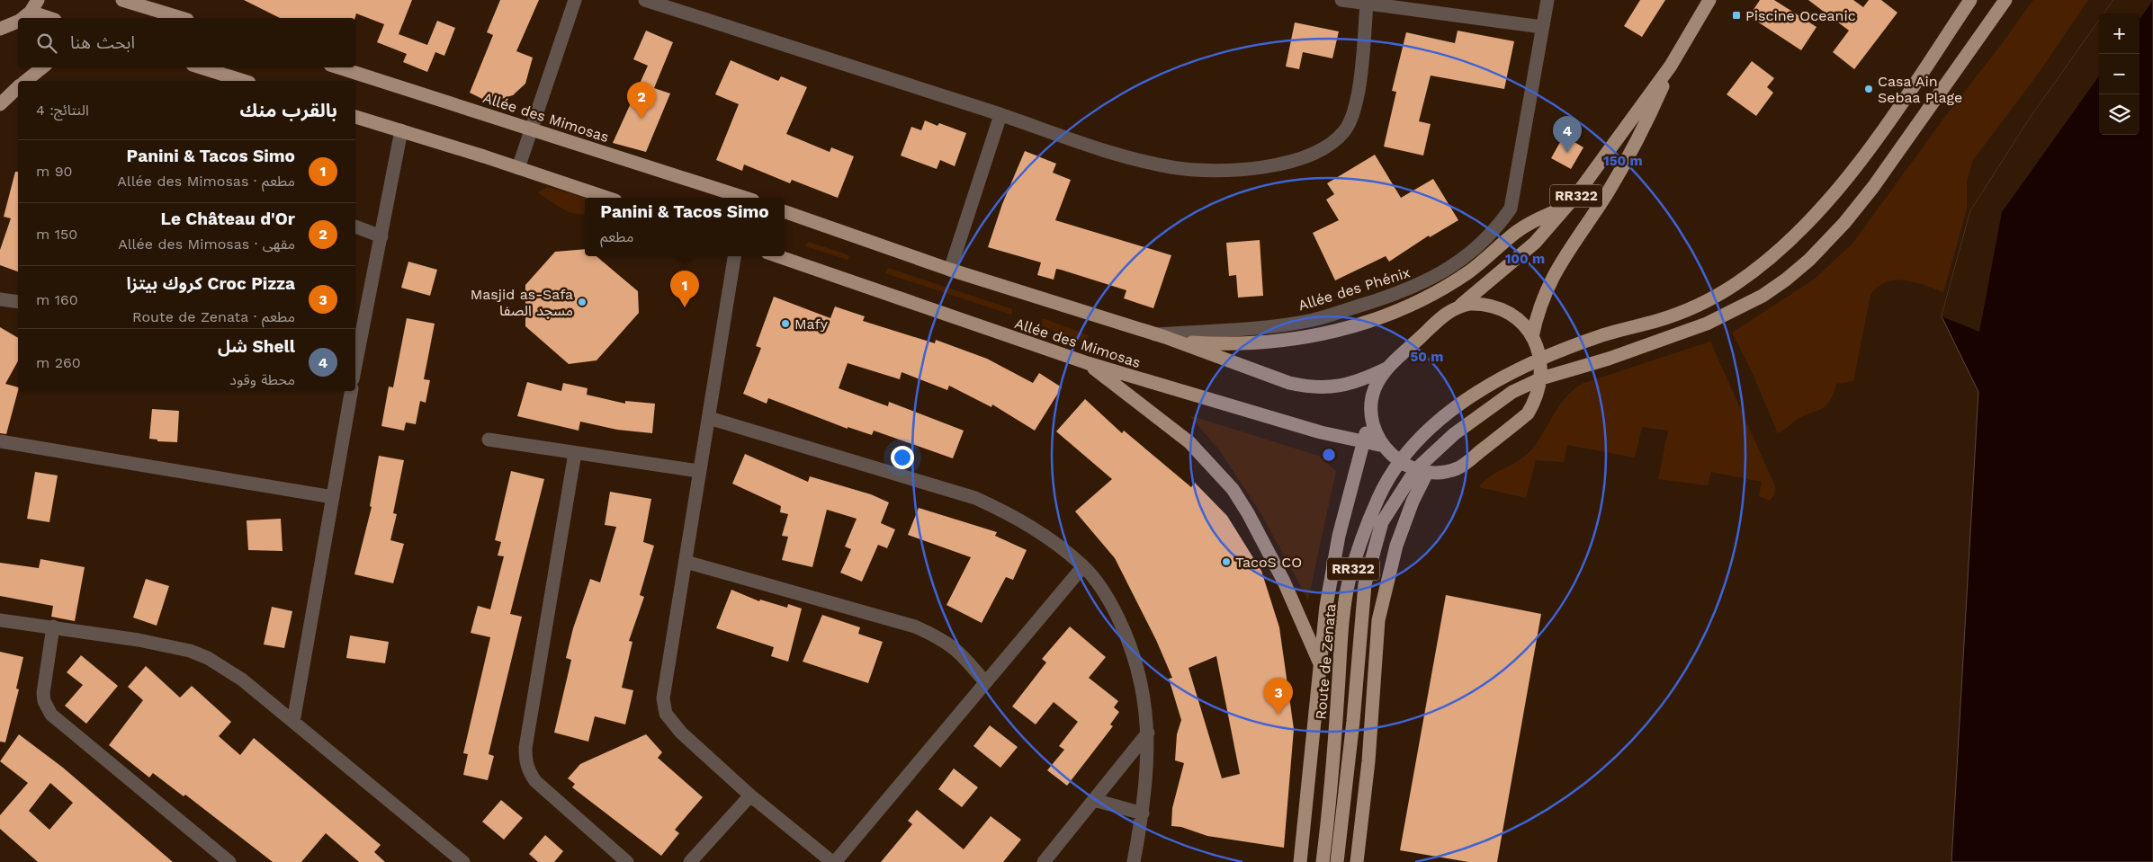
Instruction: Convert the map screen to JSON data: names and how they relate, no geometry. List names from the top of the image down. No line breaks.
{"streets":{"main road":["Allée des Mimosas","RR322","Route de Zenata"],"street":["Allée des Phénix"]},"crossings":[["Allée des Mimosas","RR322"],["Allée des Mimosas","Allée des Phénix"],["Allée des Mimosas","Route de Zenata"],["RR322","Route de Zenata"]],"places":{"transit":["Piscine Oceanic"],"other":["Casa Ain Sebaa Plage","Masjid as-Safa مسجد الصفا","Mafy","TacoS CO"]},"page":{"map_buttons":["+","−"],"search":"ابحث هنا","heading":["بالقرب منك","النتائج: 4"],"pins":["2","4","1","3"],"list":[{"mark":"1","name":"Panini & Tacos Simo","note":"مطعم · Allée des Mimosas","value":"90 m"},{"mark":"2","name":"Le Château d'Or","note":"مقهى · Allée des Mimosas","value":"150 m"},{"mark":"3","name":"Croc Pizza كروك بيتزا","note":"مطعم · Route de Zenata","value":"160 m"},{"mark":"4","name":"Shell شل","note":"محطة وقود","value":"260 m"}],"popup":["Panini & Tacos Simo","مطعم"]},"rings":["150 m","100 m","50 m"]}
